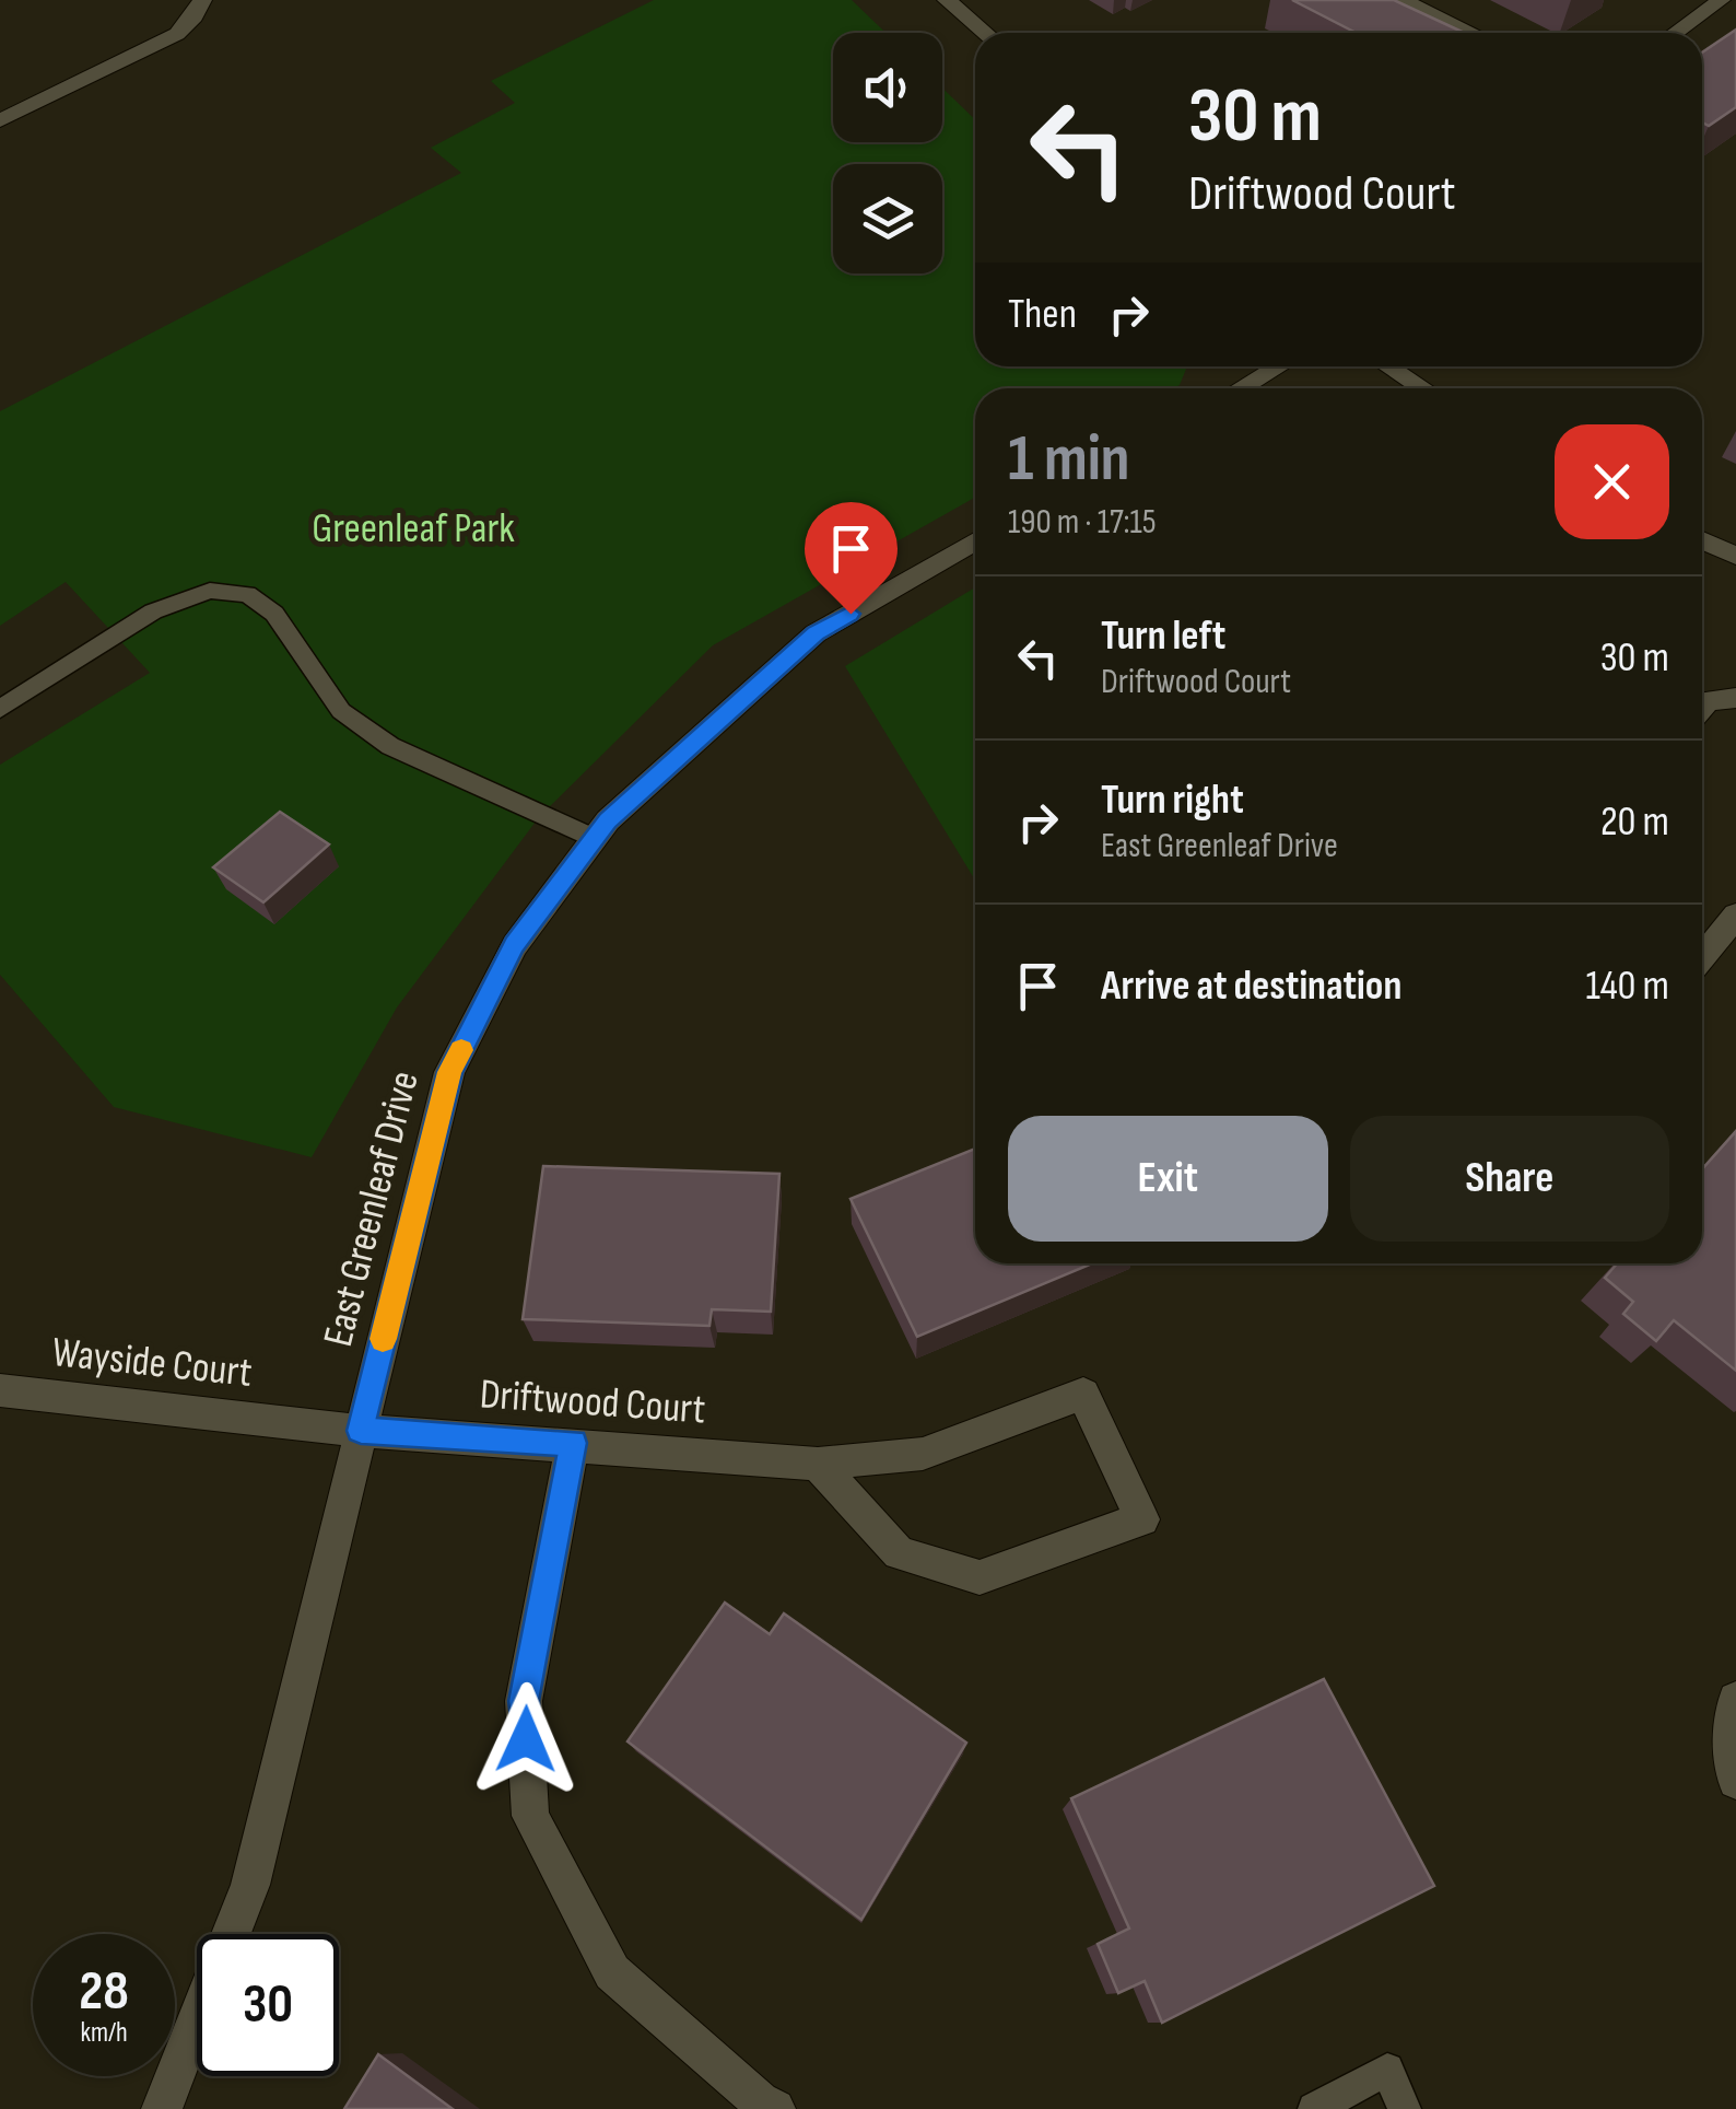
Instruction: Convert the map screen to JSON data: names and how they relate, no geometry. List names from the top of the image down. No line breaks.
{"streets":{"street":["East Greenleaf Drive","Wayside Court","Driftwood Court"]},"crossings":[["East Greenleaf Drive","Wayside Court"],["East Greenleaf Drive","Driftwood Court"],["Wayside Court","Driftwood Court"]],"parks":["Greenleaf Park"],"page":{"turn":["30 m","Driftwood Court"],"then":"Then","heading":["1 min","190 m · 17:15"],"list":[{"name":"Turn left","note":"Driftwood Court","value":"30 m"},{"name":"Turn right","note":"East Greenleaf Drive","value":"20 m"},{"name":"Arrive at destination","value":"140 m"}],"buttons":["Exit","Share"],"speed":"28 km/h","limit":"30"}}
